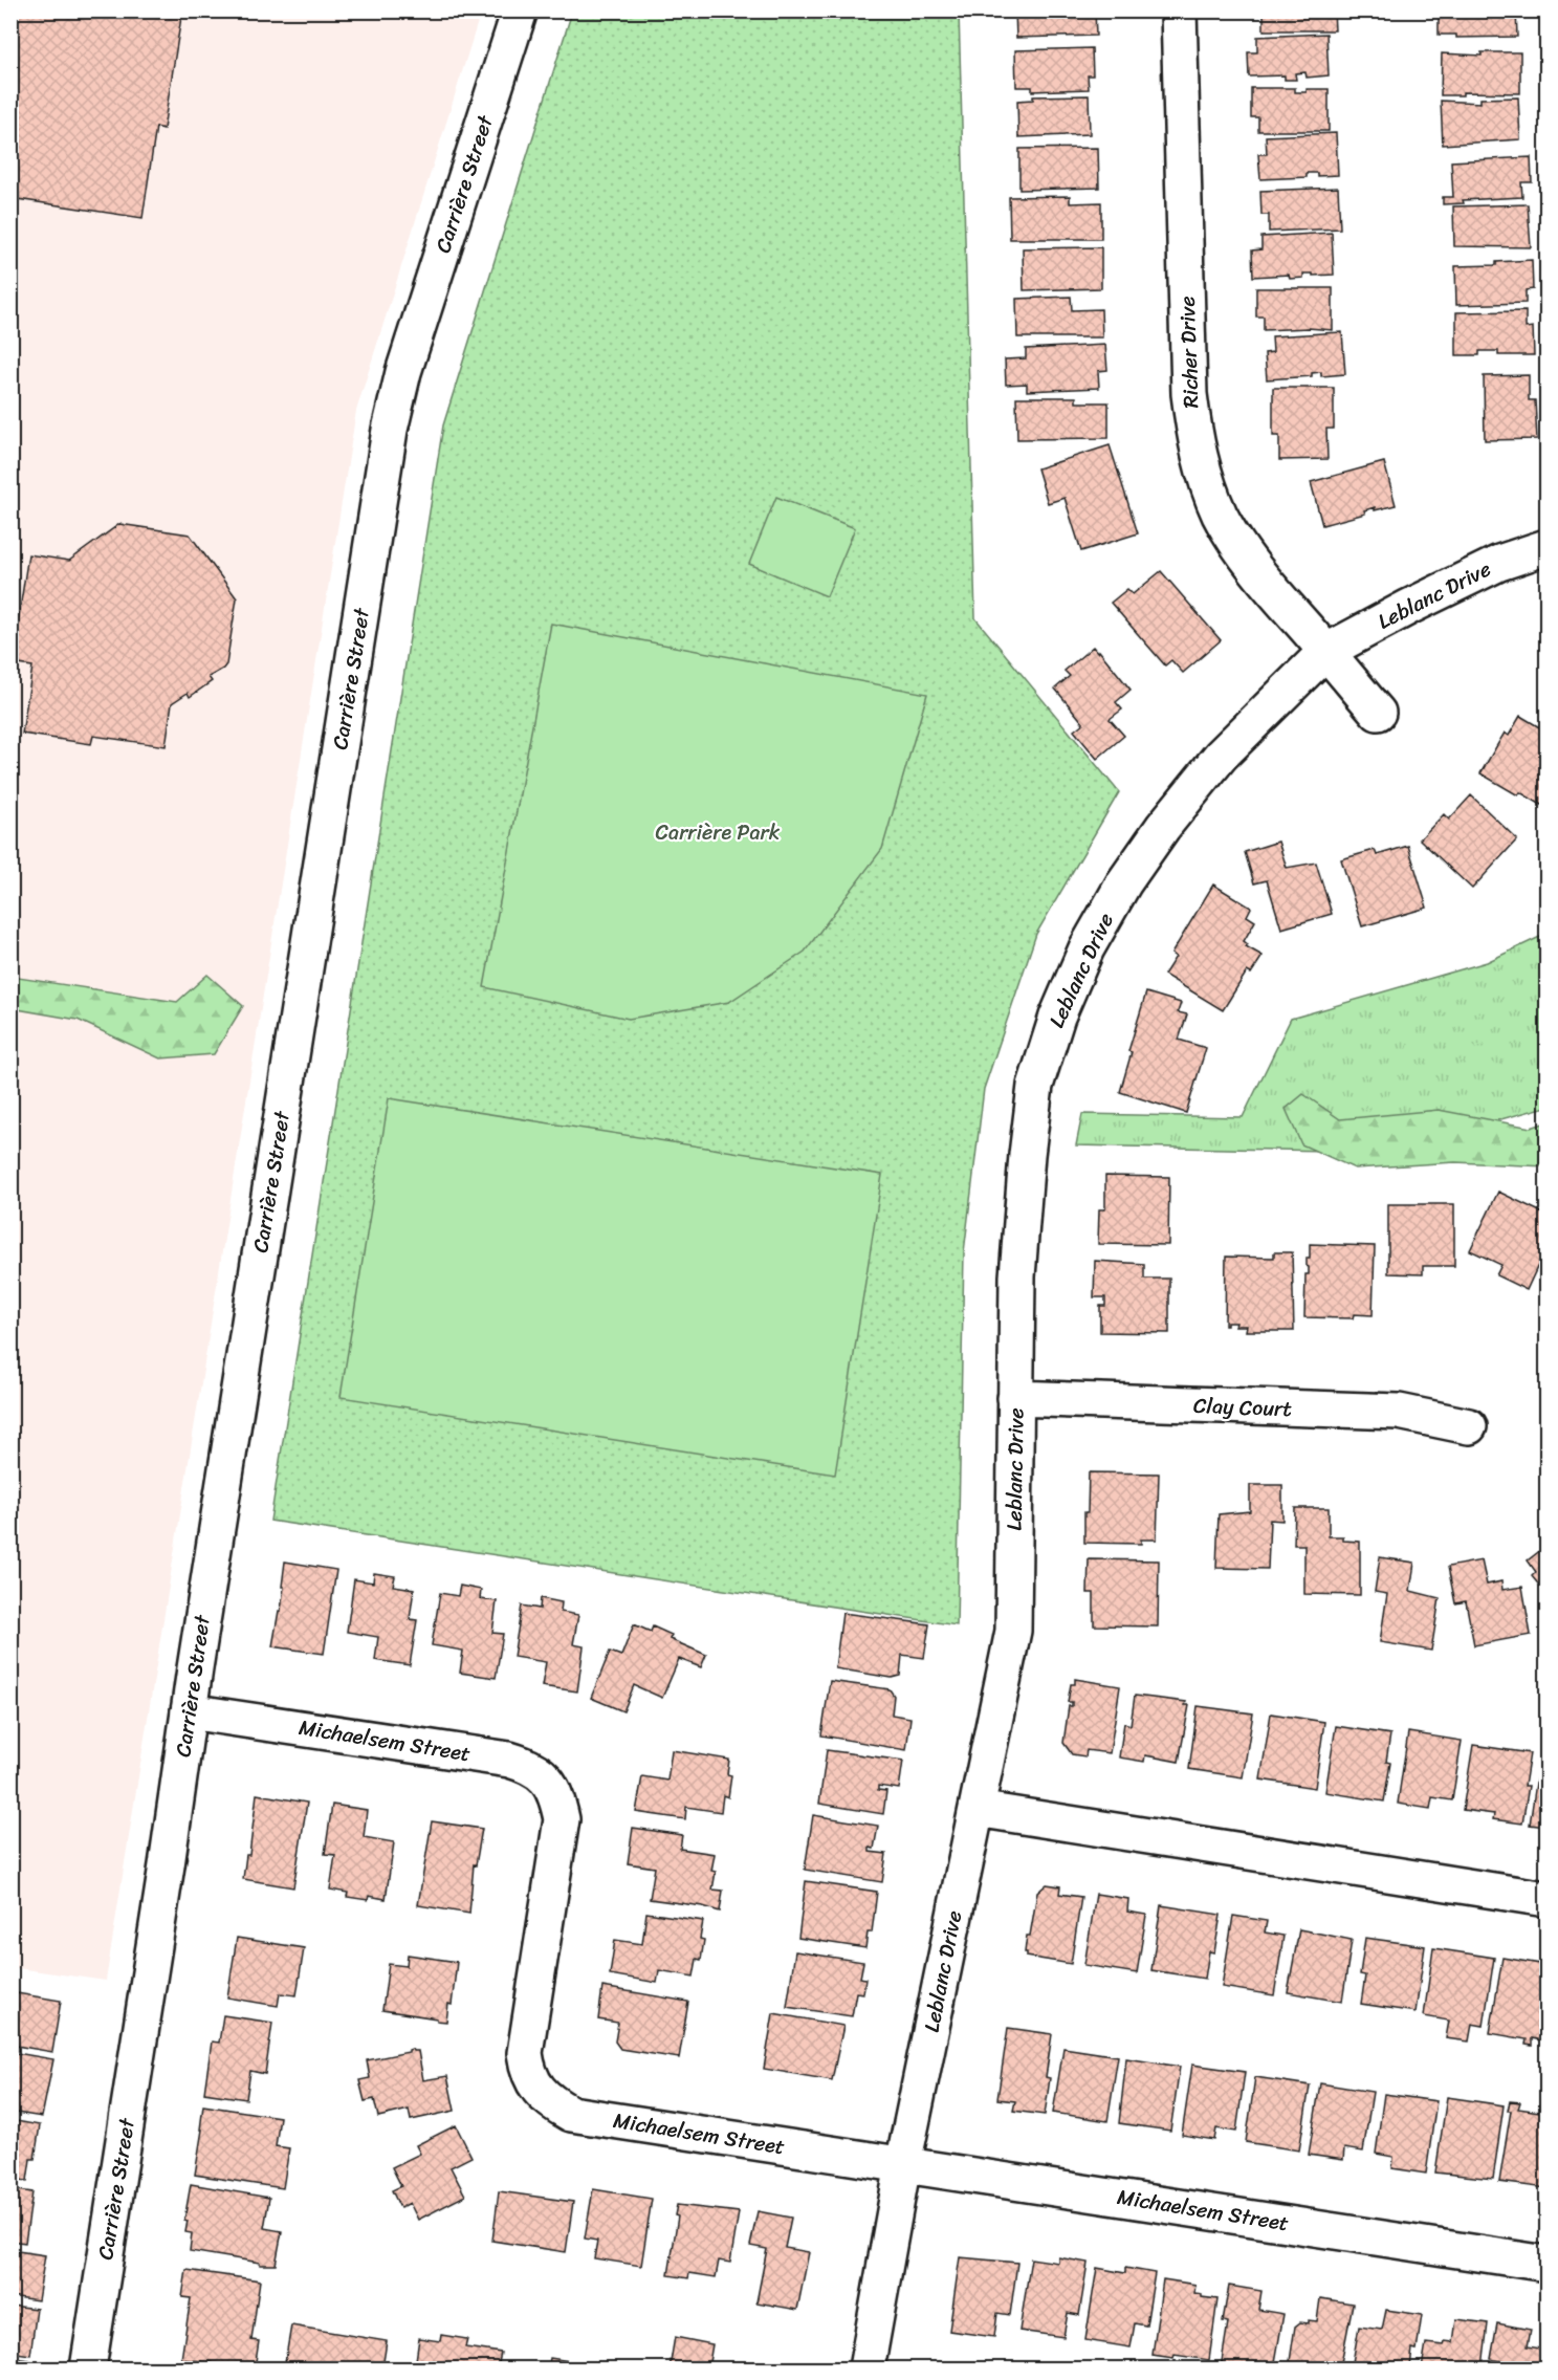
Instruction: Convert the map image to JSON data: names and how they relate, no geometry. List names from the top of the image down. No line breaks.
{"streets":{"street":["Carrière Street","Richer Drive","Leblanc Drive","Clay Court","Michaelsem Street"]},"crossings":[["Carrière Street","Michaelsem Street"],["Richer Drive","Leblanc Drive"],["Leblanc Drive","Clay Court"],["Leblanc Drive","Michaelsem Street"]],"parks":["Carrière Park"]}
